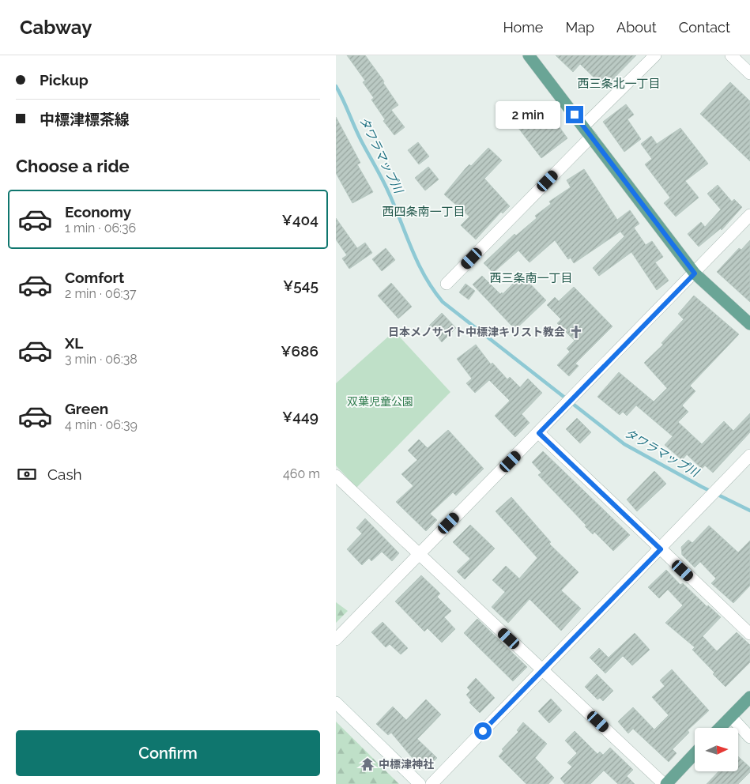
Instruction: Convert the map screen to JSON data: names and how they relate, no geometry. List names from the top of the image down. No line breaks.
{"districts":["西三条北一丁目","西四条南一丁目","西三条南一丁目"],"water":["タワラマップ川"],"parks":["双葉児童公園"],"places":{"church":["日本メノサイト中標津キリスト教会"],"temple":["中標津神社"]},"north":"right","page":{"header":"Cabway","nav":["Home","Map","About","Contact"],"banner":["Pickup","中標津標茶線"],"bubble":"2 min","heading":"Choose a ride","list":[{"name":"Economy","note":"1 min · 06:36","value":"¥404"},{"name":"Comfort","note":"2 min · 06:37","value":"¥545"},{"name":"XL","note":"3 min · 06:38","value":"¥686"},{"name":"Green","note":"4 min · 06:39","value":"¥449"}],"pay":["Cash","460 m"],"buttons":"Confirm"}}
